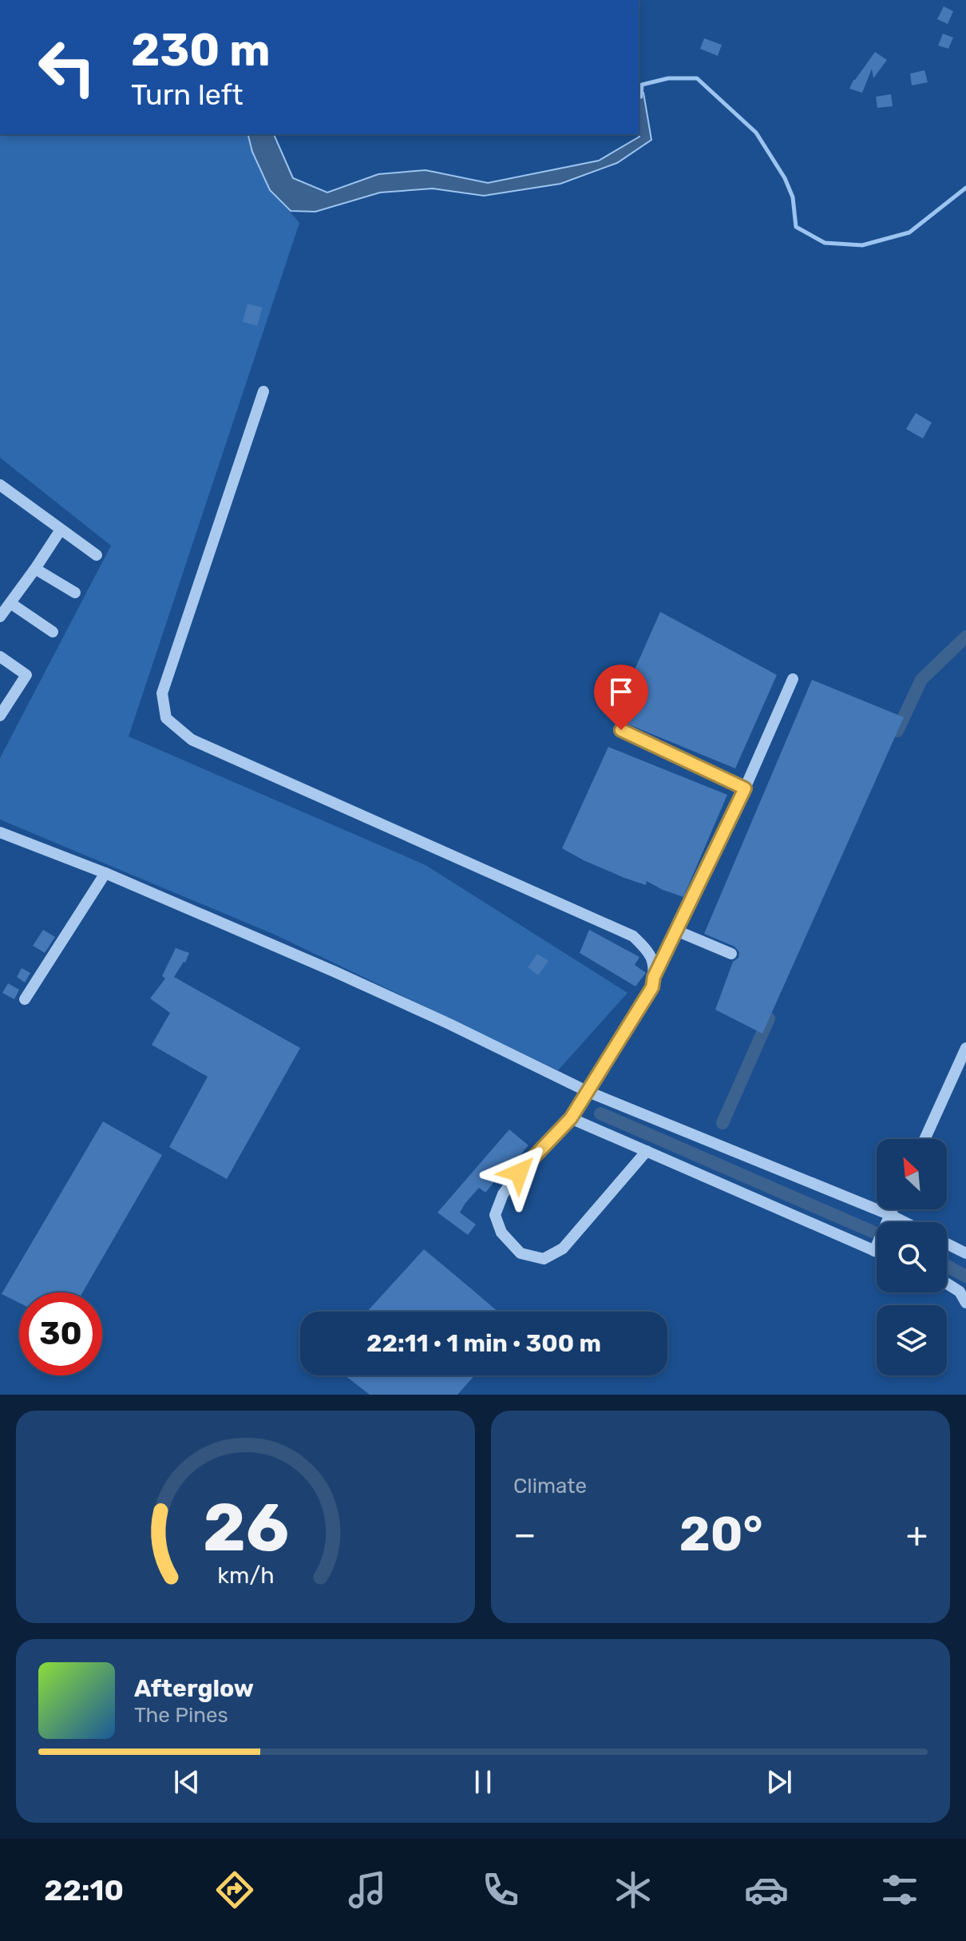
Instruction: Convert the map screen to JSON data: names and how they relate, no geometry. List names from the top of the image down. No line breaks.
{"north":"top left","page":{"turn":["230 m","Turn left"],"limit":"30","trip":"22:11 · 1 min · 300 m","tile":"Climate","heat":["−","20°","+"],"song":["Afterglow","The Pines"],"tabs":"22:10","gauge":["26","km/h"]}}
